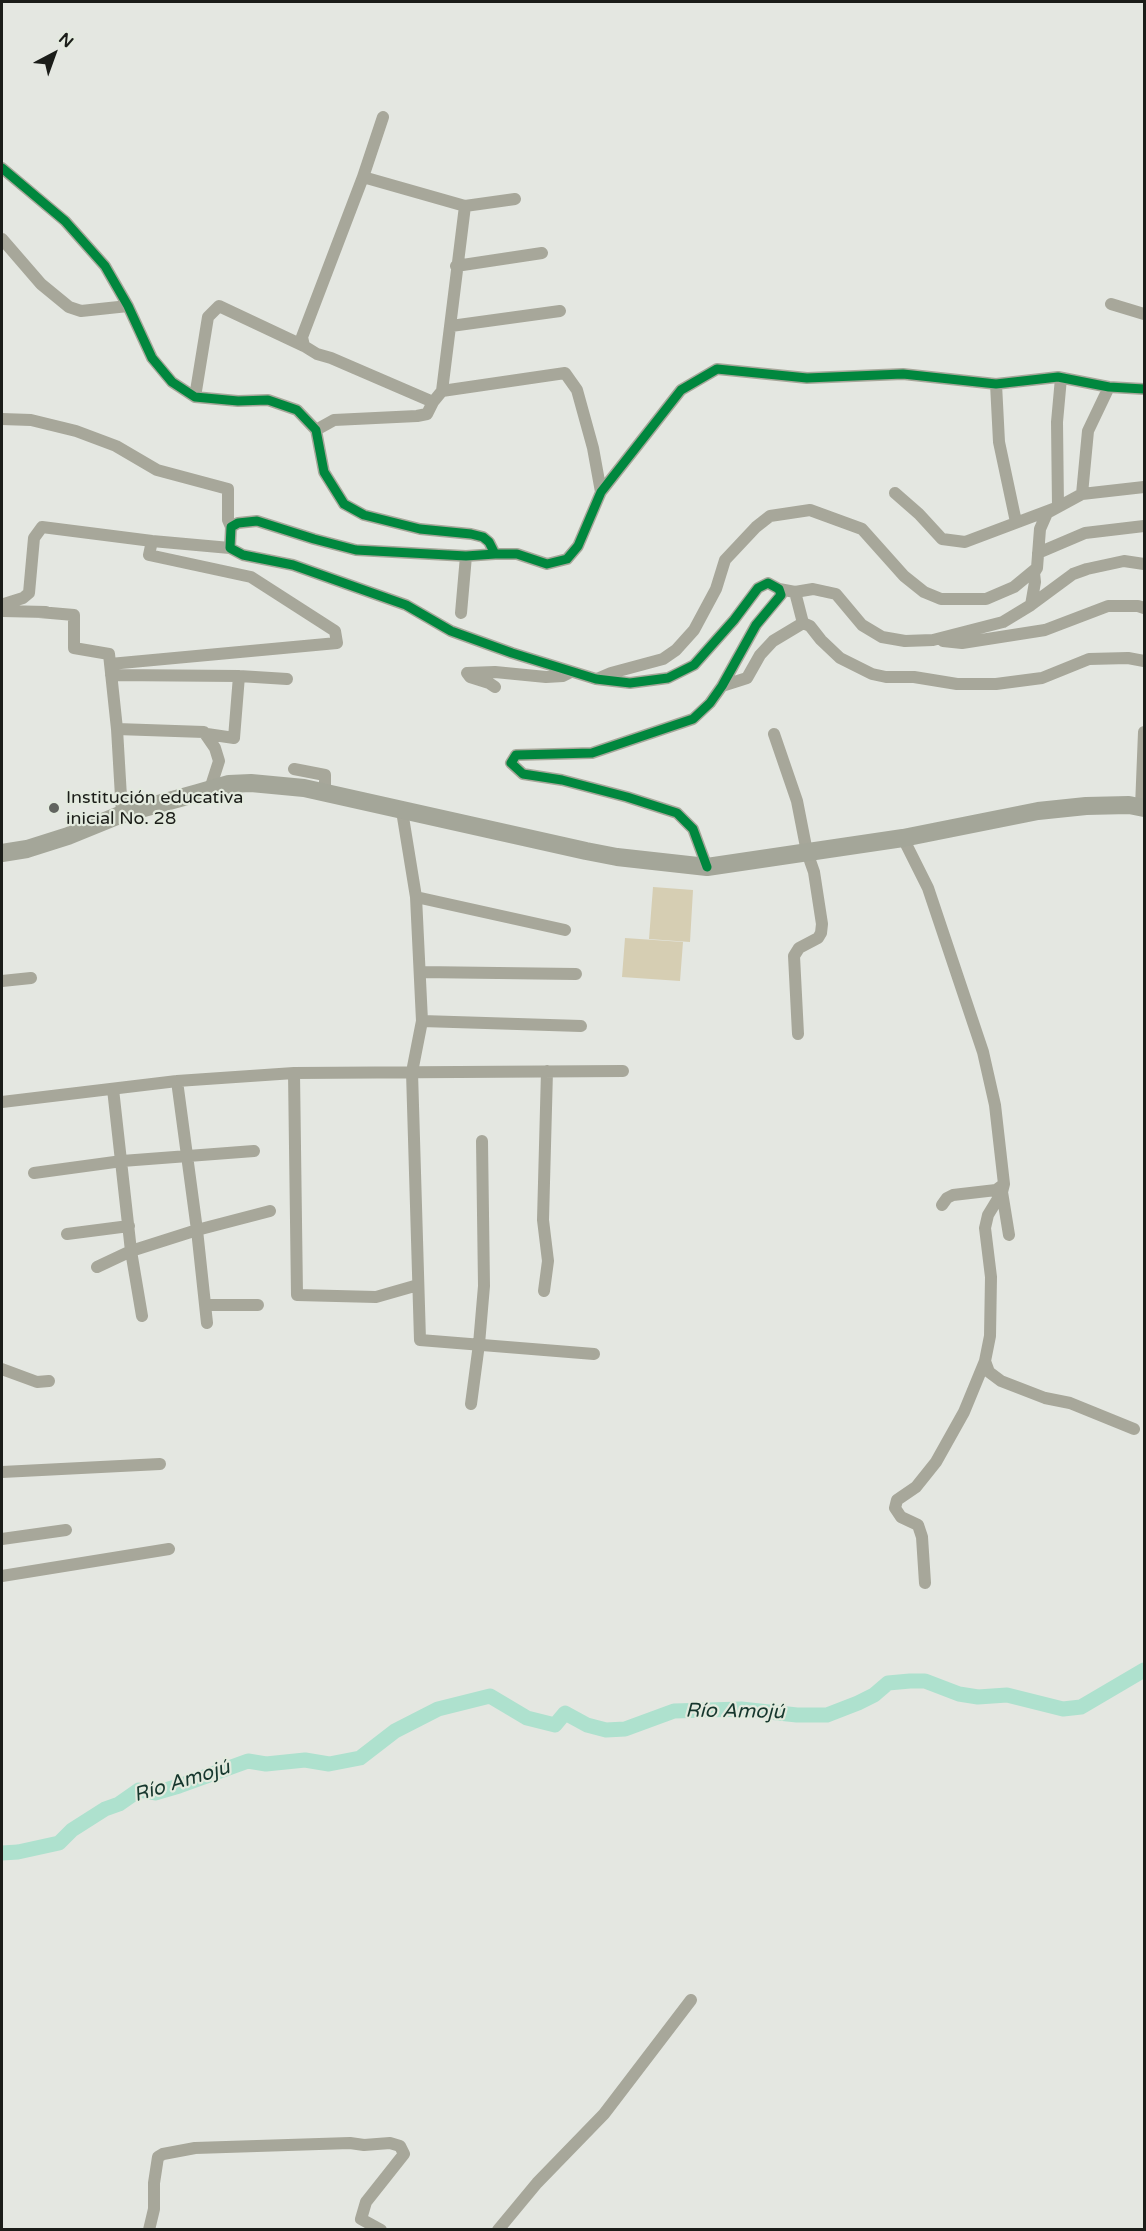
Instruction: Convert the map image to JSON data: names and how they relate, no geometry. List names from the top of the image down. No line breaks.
{"water":["Río Amojú"],"places":["Institución educativa inicial No. 28"],"north":"top right"}
